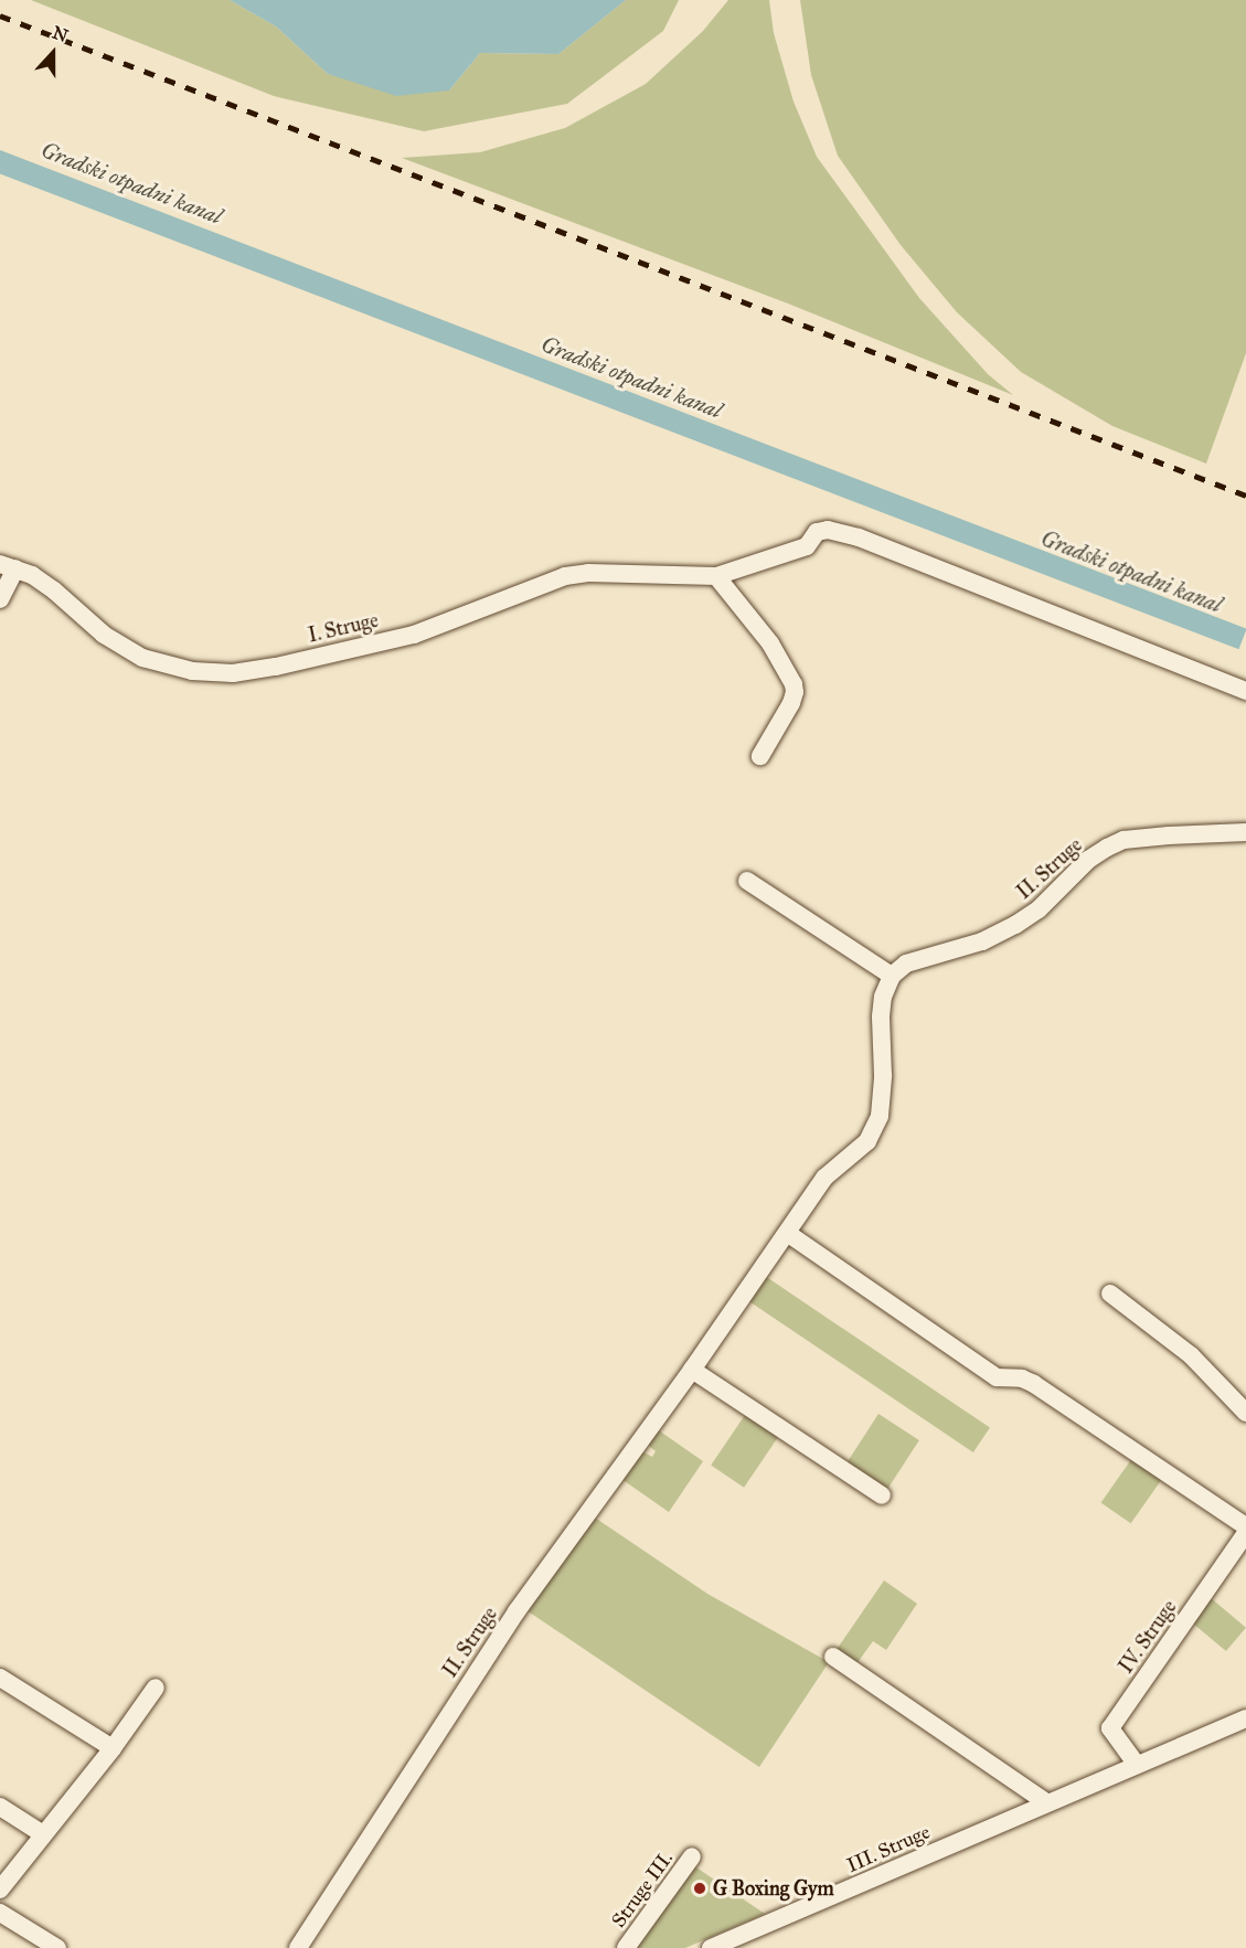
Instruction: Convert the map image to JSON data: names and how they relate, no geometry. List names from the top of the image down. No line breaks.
{"streets":{"street":["I. Struge","II. Struge","IV. Struge","III. Struge","Struge III."]},"crossings":[["IV. Struge","III. Struge"]],"water":["Gradski otpadni kanal"],"places":["G Boxing Gym"],"north":"top"}
